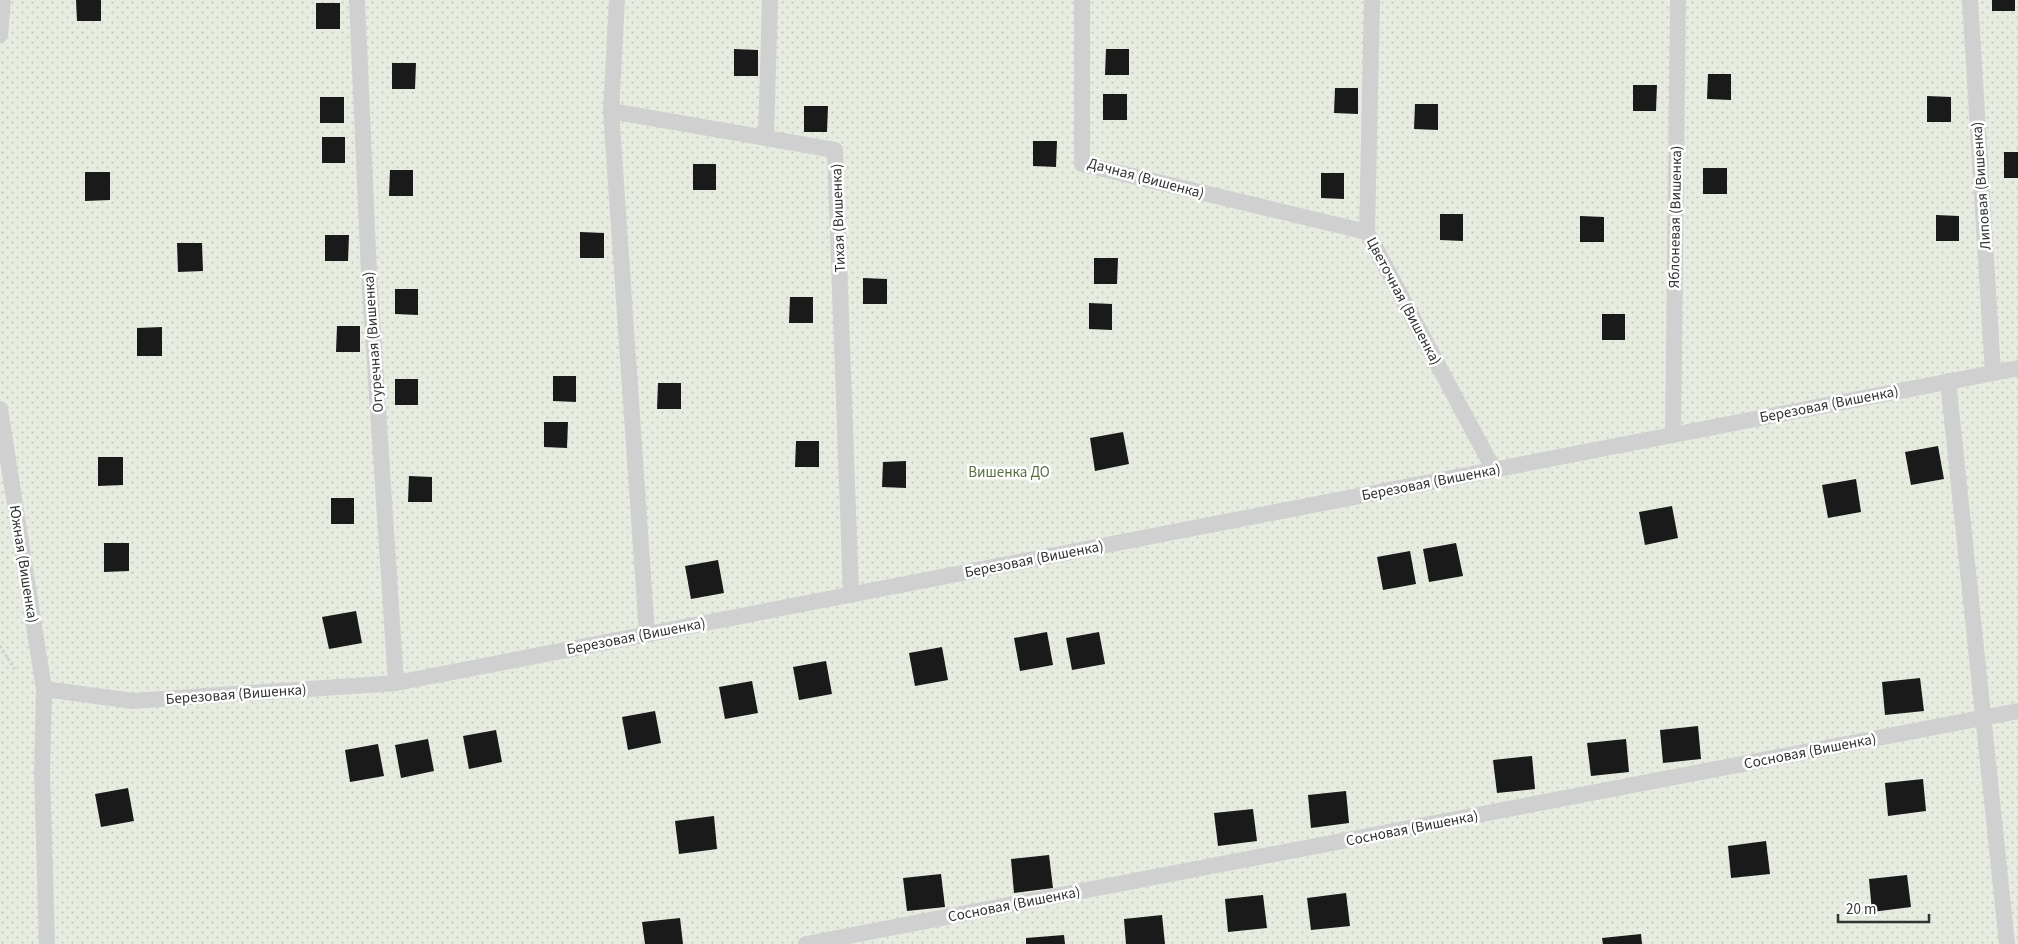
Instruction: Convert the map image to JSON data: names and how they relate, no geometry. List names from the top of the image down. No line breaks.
{"streets":{"lane":["Дачная (Вишенка)","Липовая (Вишенка)","Яблоневая (Вишенка)","Тихая (Вишенка)","Цветочная (Вишенка)","Огуречная (Вишенка)","Березовая (Вишенка)","Южная (Вишенка)","Сосновая (Вишенка)"]},"crossings":[["Дачная (Вишенка)","Цветочная (Вишенка)"],["Липовая (Вишенка)","Березовая (Вишенка)"],["Яблоневая (Вишенка)","Березовая (Вишенка)"],["Тихая (Вишенка)","Березовая (Вишенка)"],["Цветочная (Вишенка)","Березовая (Вишенка)"],["Огуречная (Вишенка)","Березовая (Вишенка)"],["Березовая (Вишенка)","Южная (Вишенка)"]],"parks":["Вишенка ДО"],"scale_bar":"20 m"}
